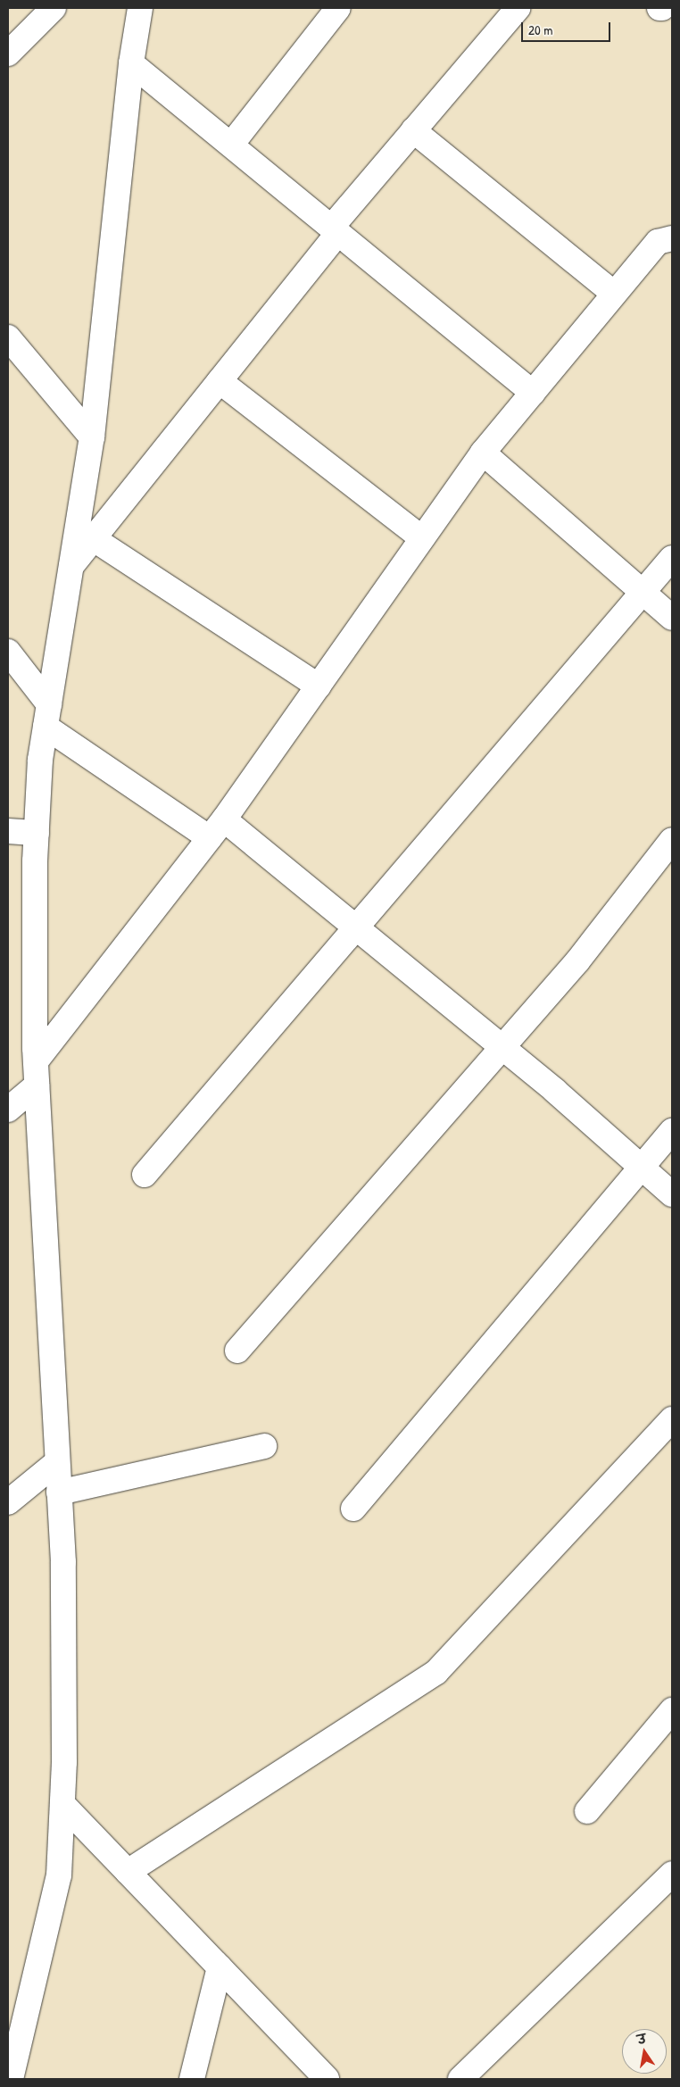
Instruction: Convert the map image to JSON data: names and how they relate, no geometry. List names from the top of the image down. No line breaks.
{"scale_bar":"20 m","north":"top"}
